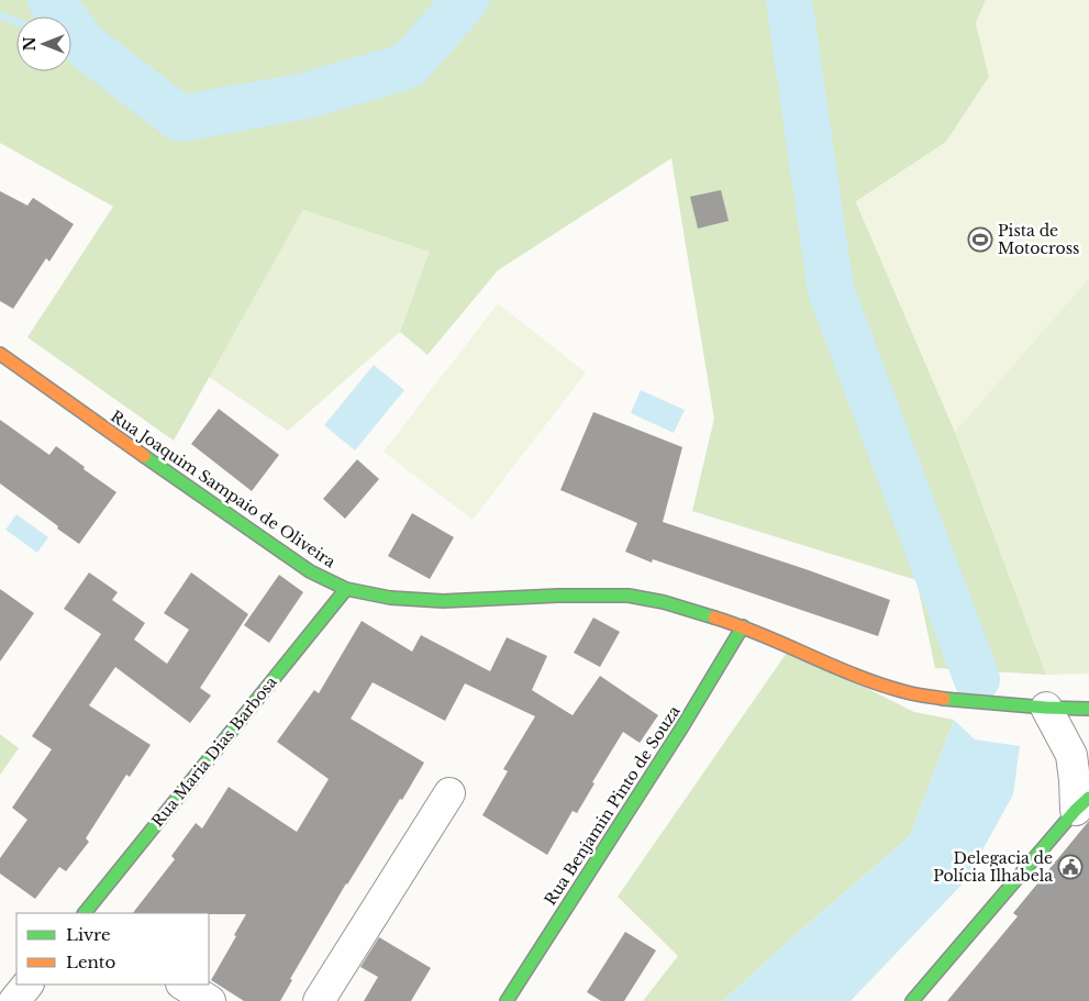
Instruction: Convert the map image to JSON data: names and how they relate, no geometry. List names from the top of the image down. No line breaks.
{"streets":{"street":["Rua Joaquim Sampaio de Oliveira","Rua Maria Dias Barbosa","Rua Benjamin Pinto de Souza"]},"crossings":[["Rua Joaquim Sampaio de Oliveira","Rua Maria Dias Barbosa"],["Rua Joaquim Sampaio de Oliveira","Rua Benjamin Pinto de Souza"]],"places":{"sports":["Pista de Motocross"],"public building":["Delegacia de Polícia Ilhabela"]},"legend":["Livre","Lento"],"north":"left"}
